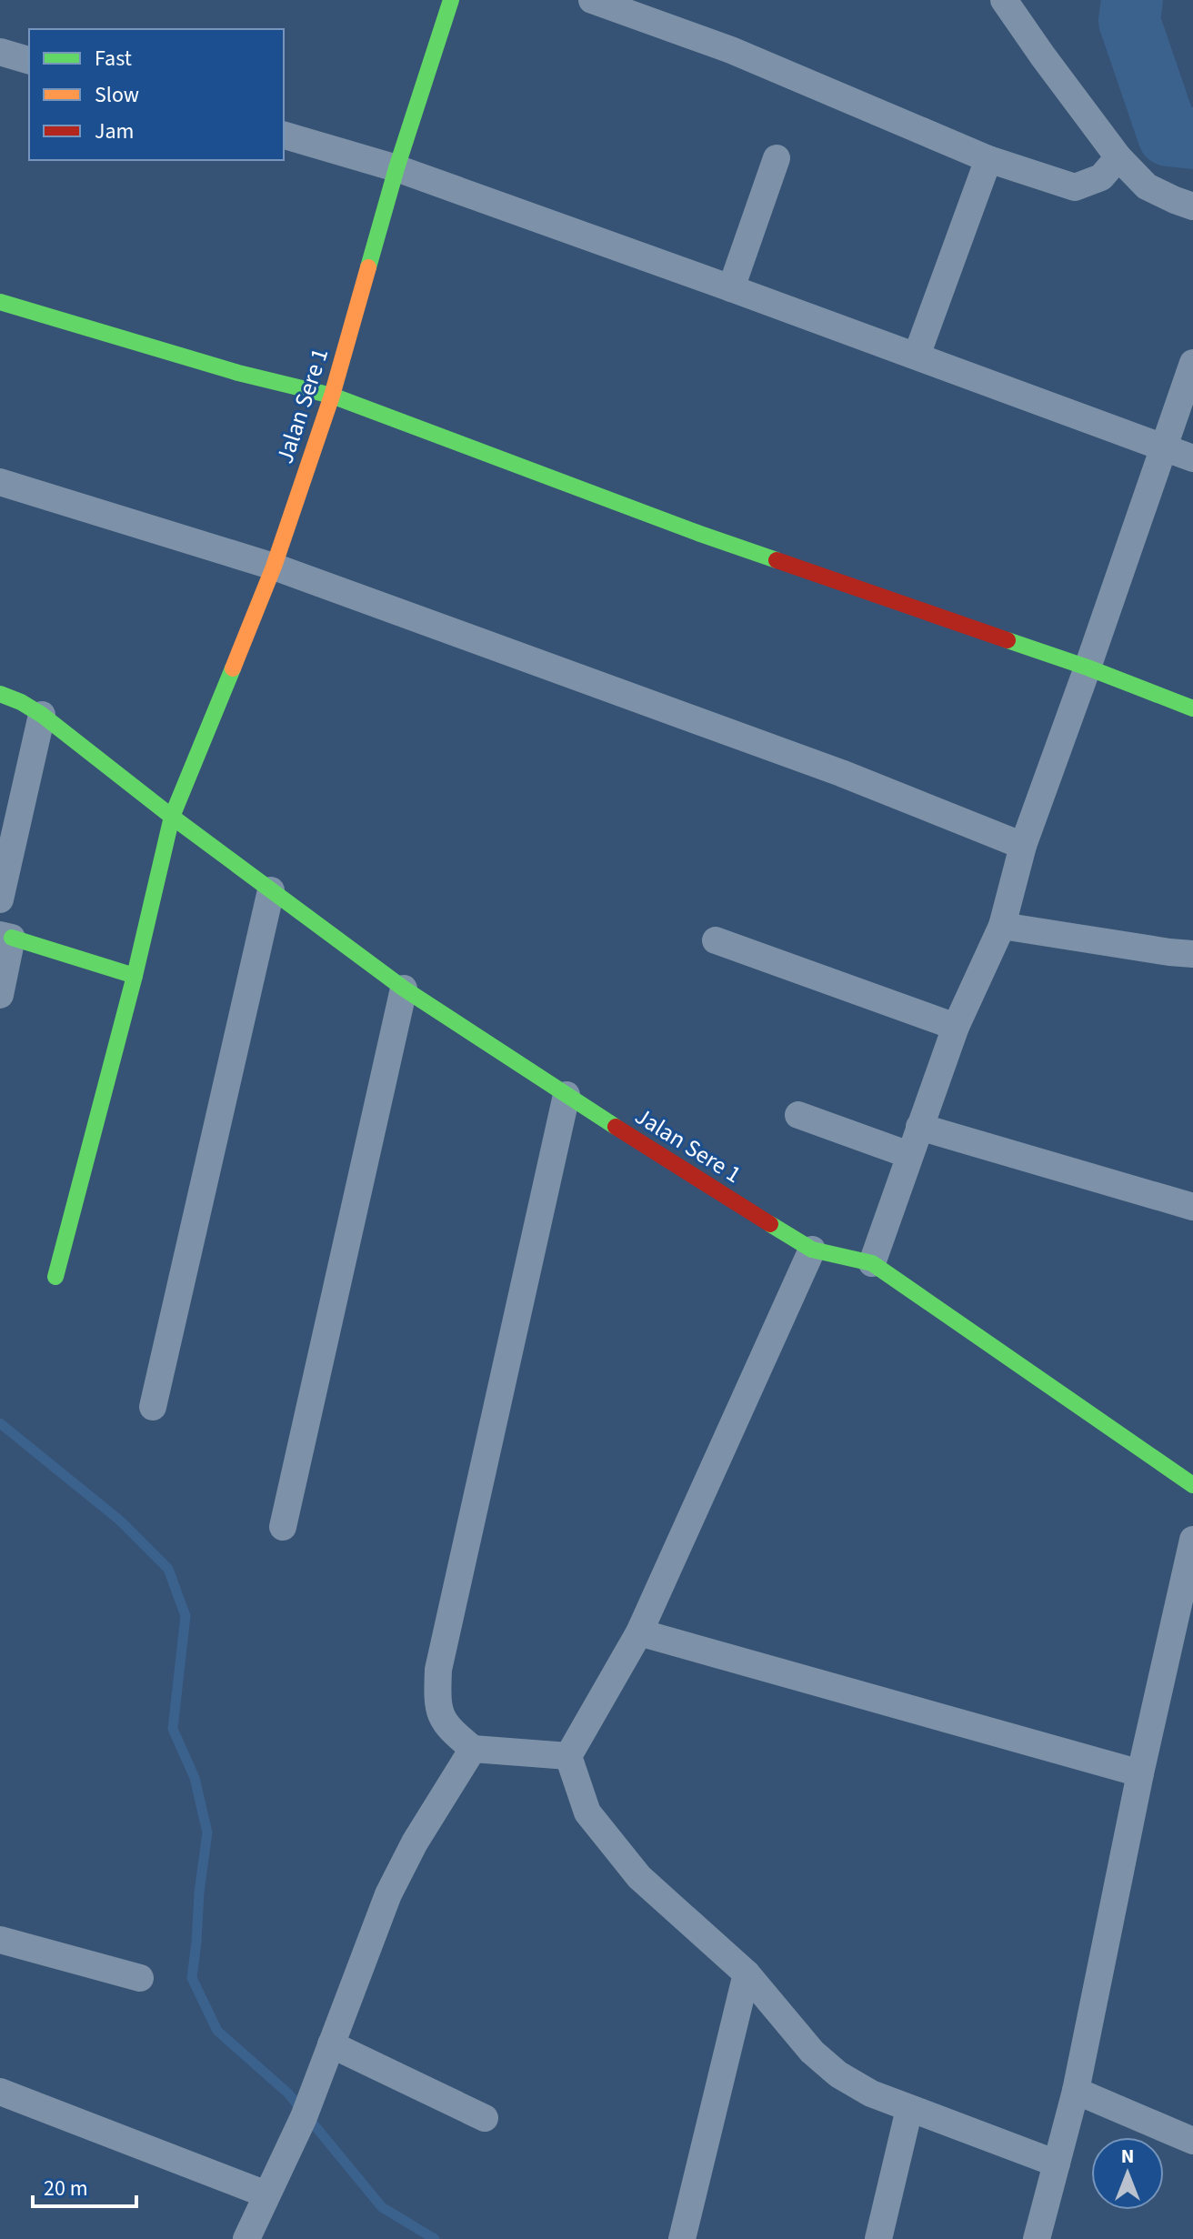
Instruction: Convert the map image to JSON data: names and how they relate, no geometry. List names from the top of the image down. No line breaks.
{"streets":{"street":["Jalan Sere 1"]},"legend":["Fast","Slow","Jam"],"scale_bar":"20 m","north":"top"}
